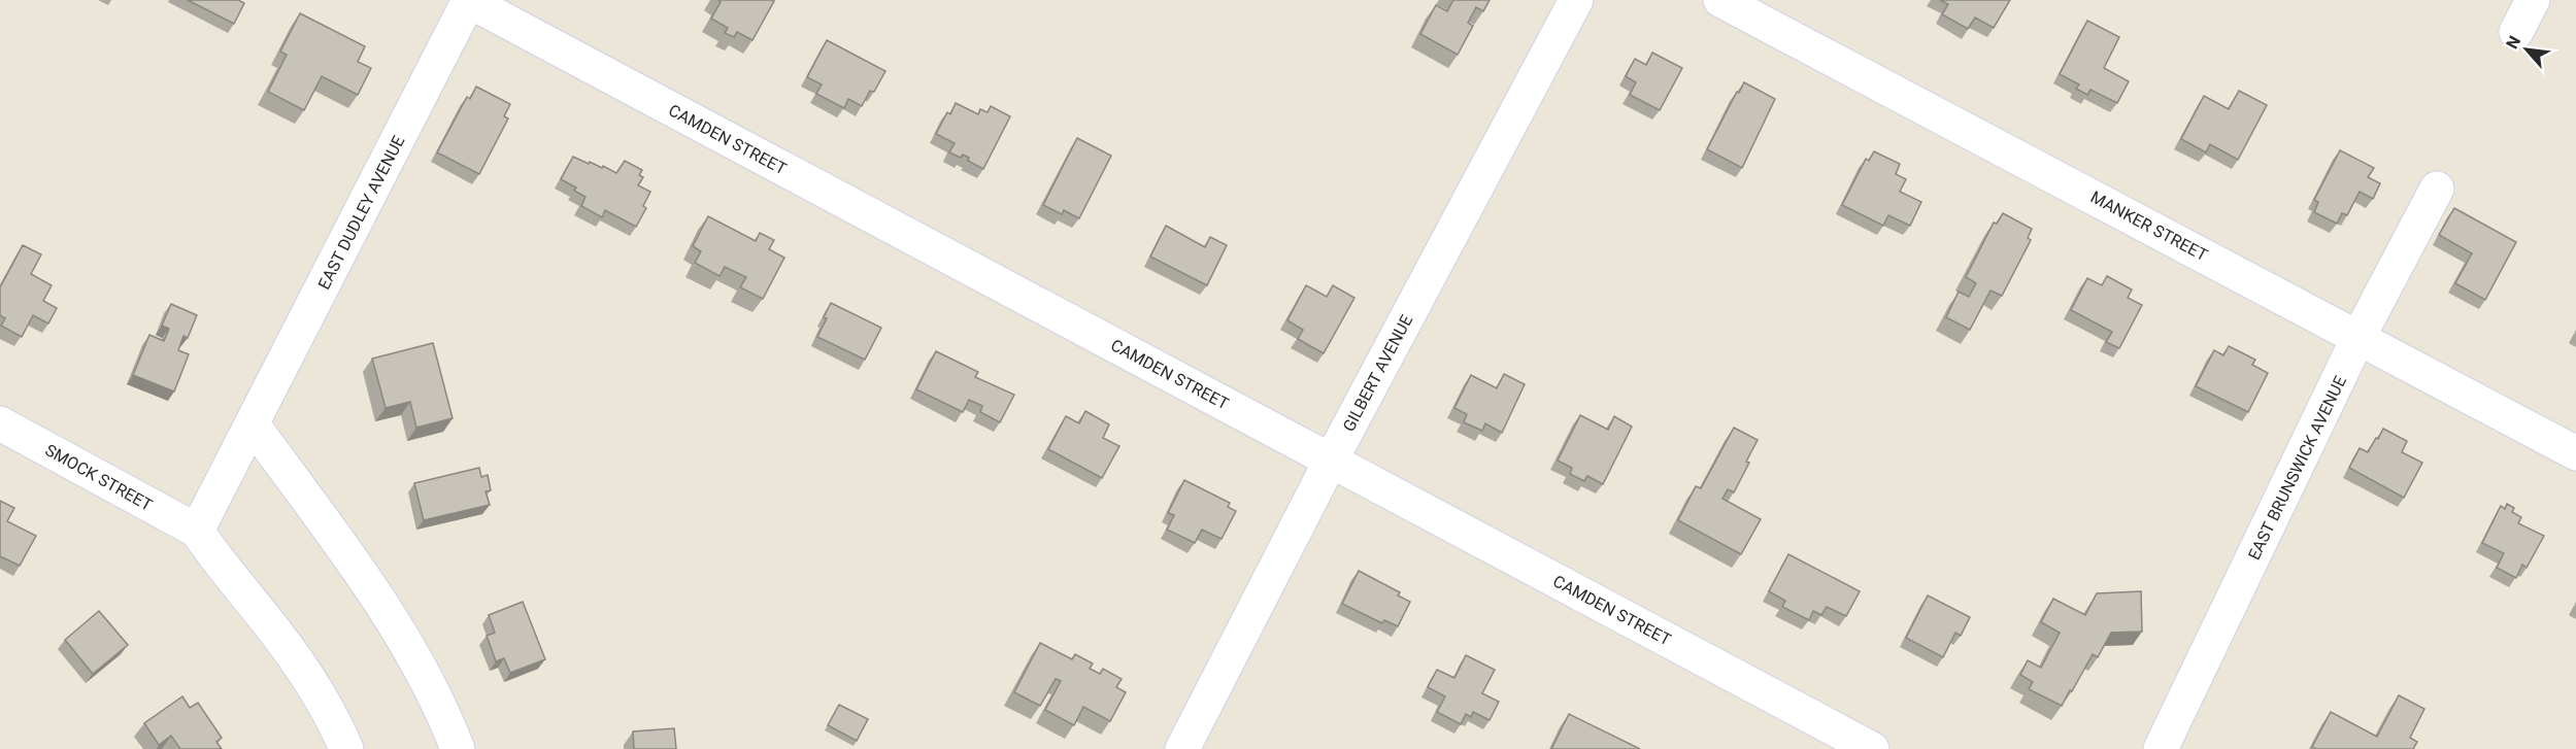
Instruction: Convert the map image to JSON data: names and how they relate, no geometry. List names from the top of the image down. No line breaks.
{"streets":{"street":["CAMDEN STREET","EAST DUDLEY AVENUE","MANKER STREET","GILBERT AVENUE","EAST BRUNSWICK AVENUE","SMOCK STREET"]},"crossings":[["CAMDEN STREET","EAST DUDLEY AVENUE"],["CAMDEN STREET","GILBERT AVENUE"],["EAST DUDLEY AVENUE","SMOCK STREET"],["MANKER STREET","EAST BRUNSWICK AVENUE"]],"north":"top left"}
